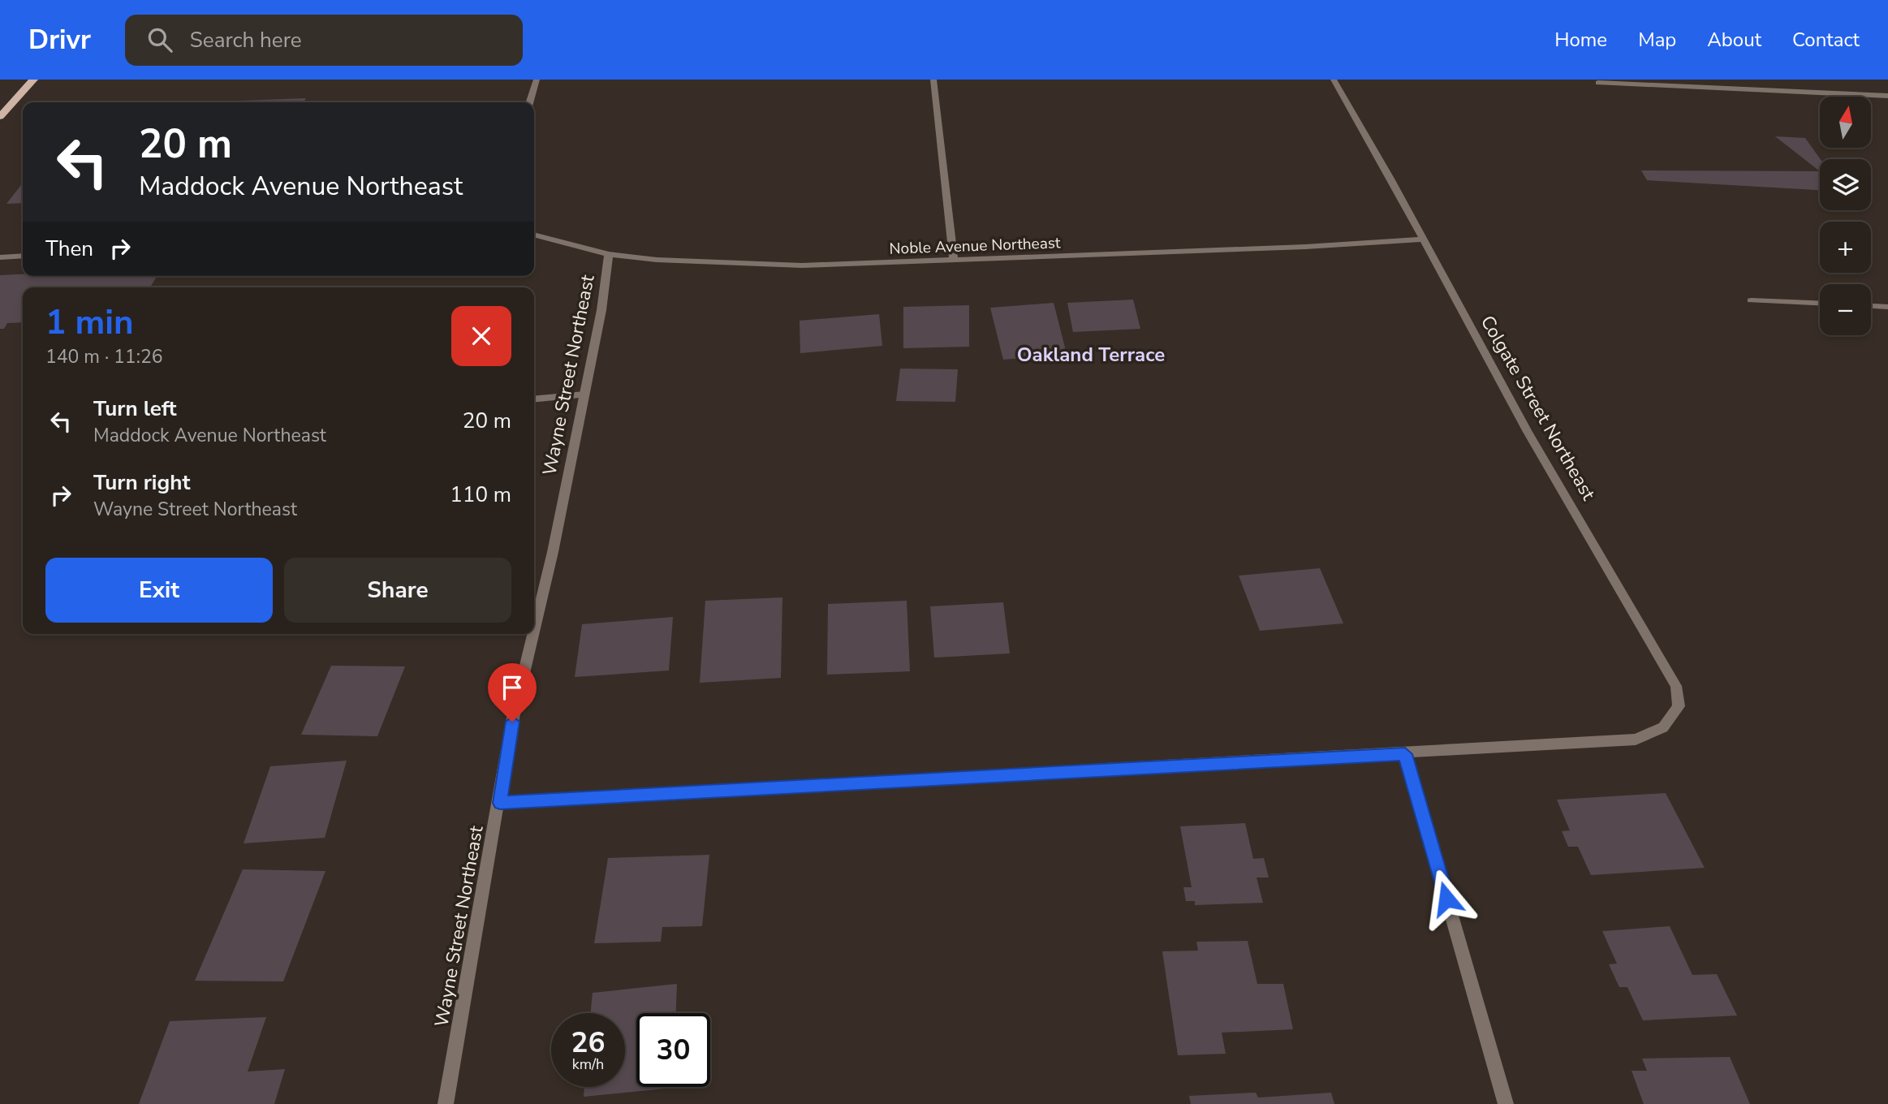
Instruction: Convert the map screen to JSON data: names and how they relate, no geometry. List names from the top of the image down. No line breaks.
{"streets":{"street":["Noble Avenue Northeast","Wayne Street Northeast","Colgate Street Northeast"]},"crossings":[["Noble Avenue Northeast","Wayne Street Northeast"],["Noble Avenue Northeast","Colgate Street Northeast"]],"districts":["Oakland Terrace"],"north":"top","page":{"header":"Drivr","search":"Search here","nav":["Home","Map","About","Contact"],"map_buttons":["+","−"],"turn":["20 m","Maddock Avenue Northeast"],"then":"Then","heading":["1 min","140 m · 11:26"],"list":[{"name":"Turn left","note":"Maddock Avenue Northeast","value":"20 m"},{"name":"Turn right","note":"Wayne Street Northeast","value":"110 m"}],"buttons":["Exit","Share"],"speed":"26 km/h","limit":"30"}}
